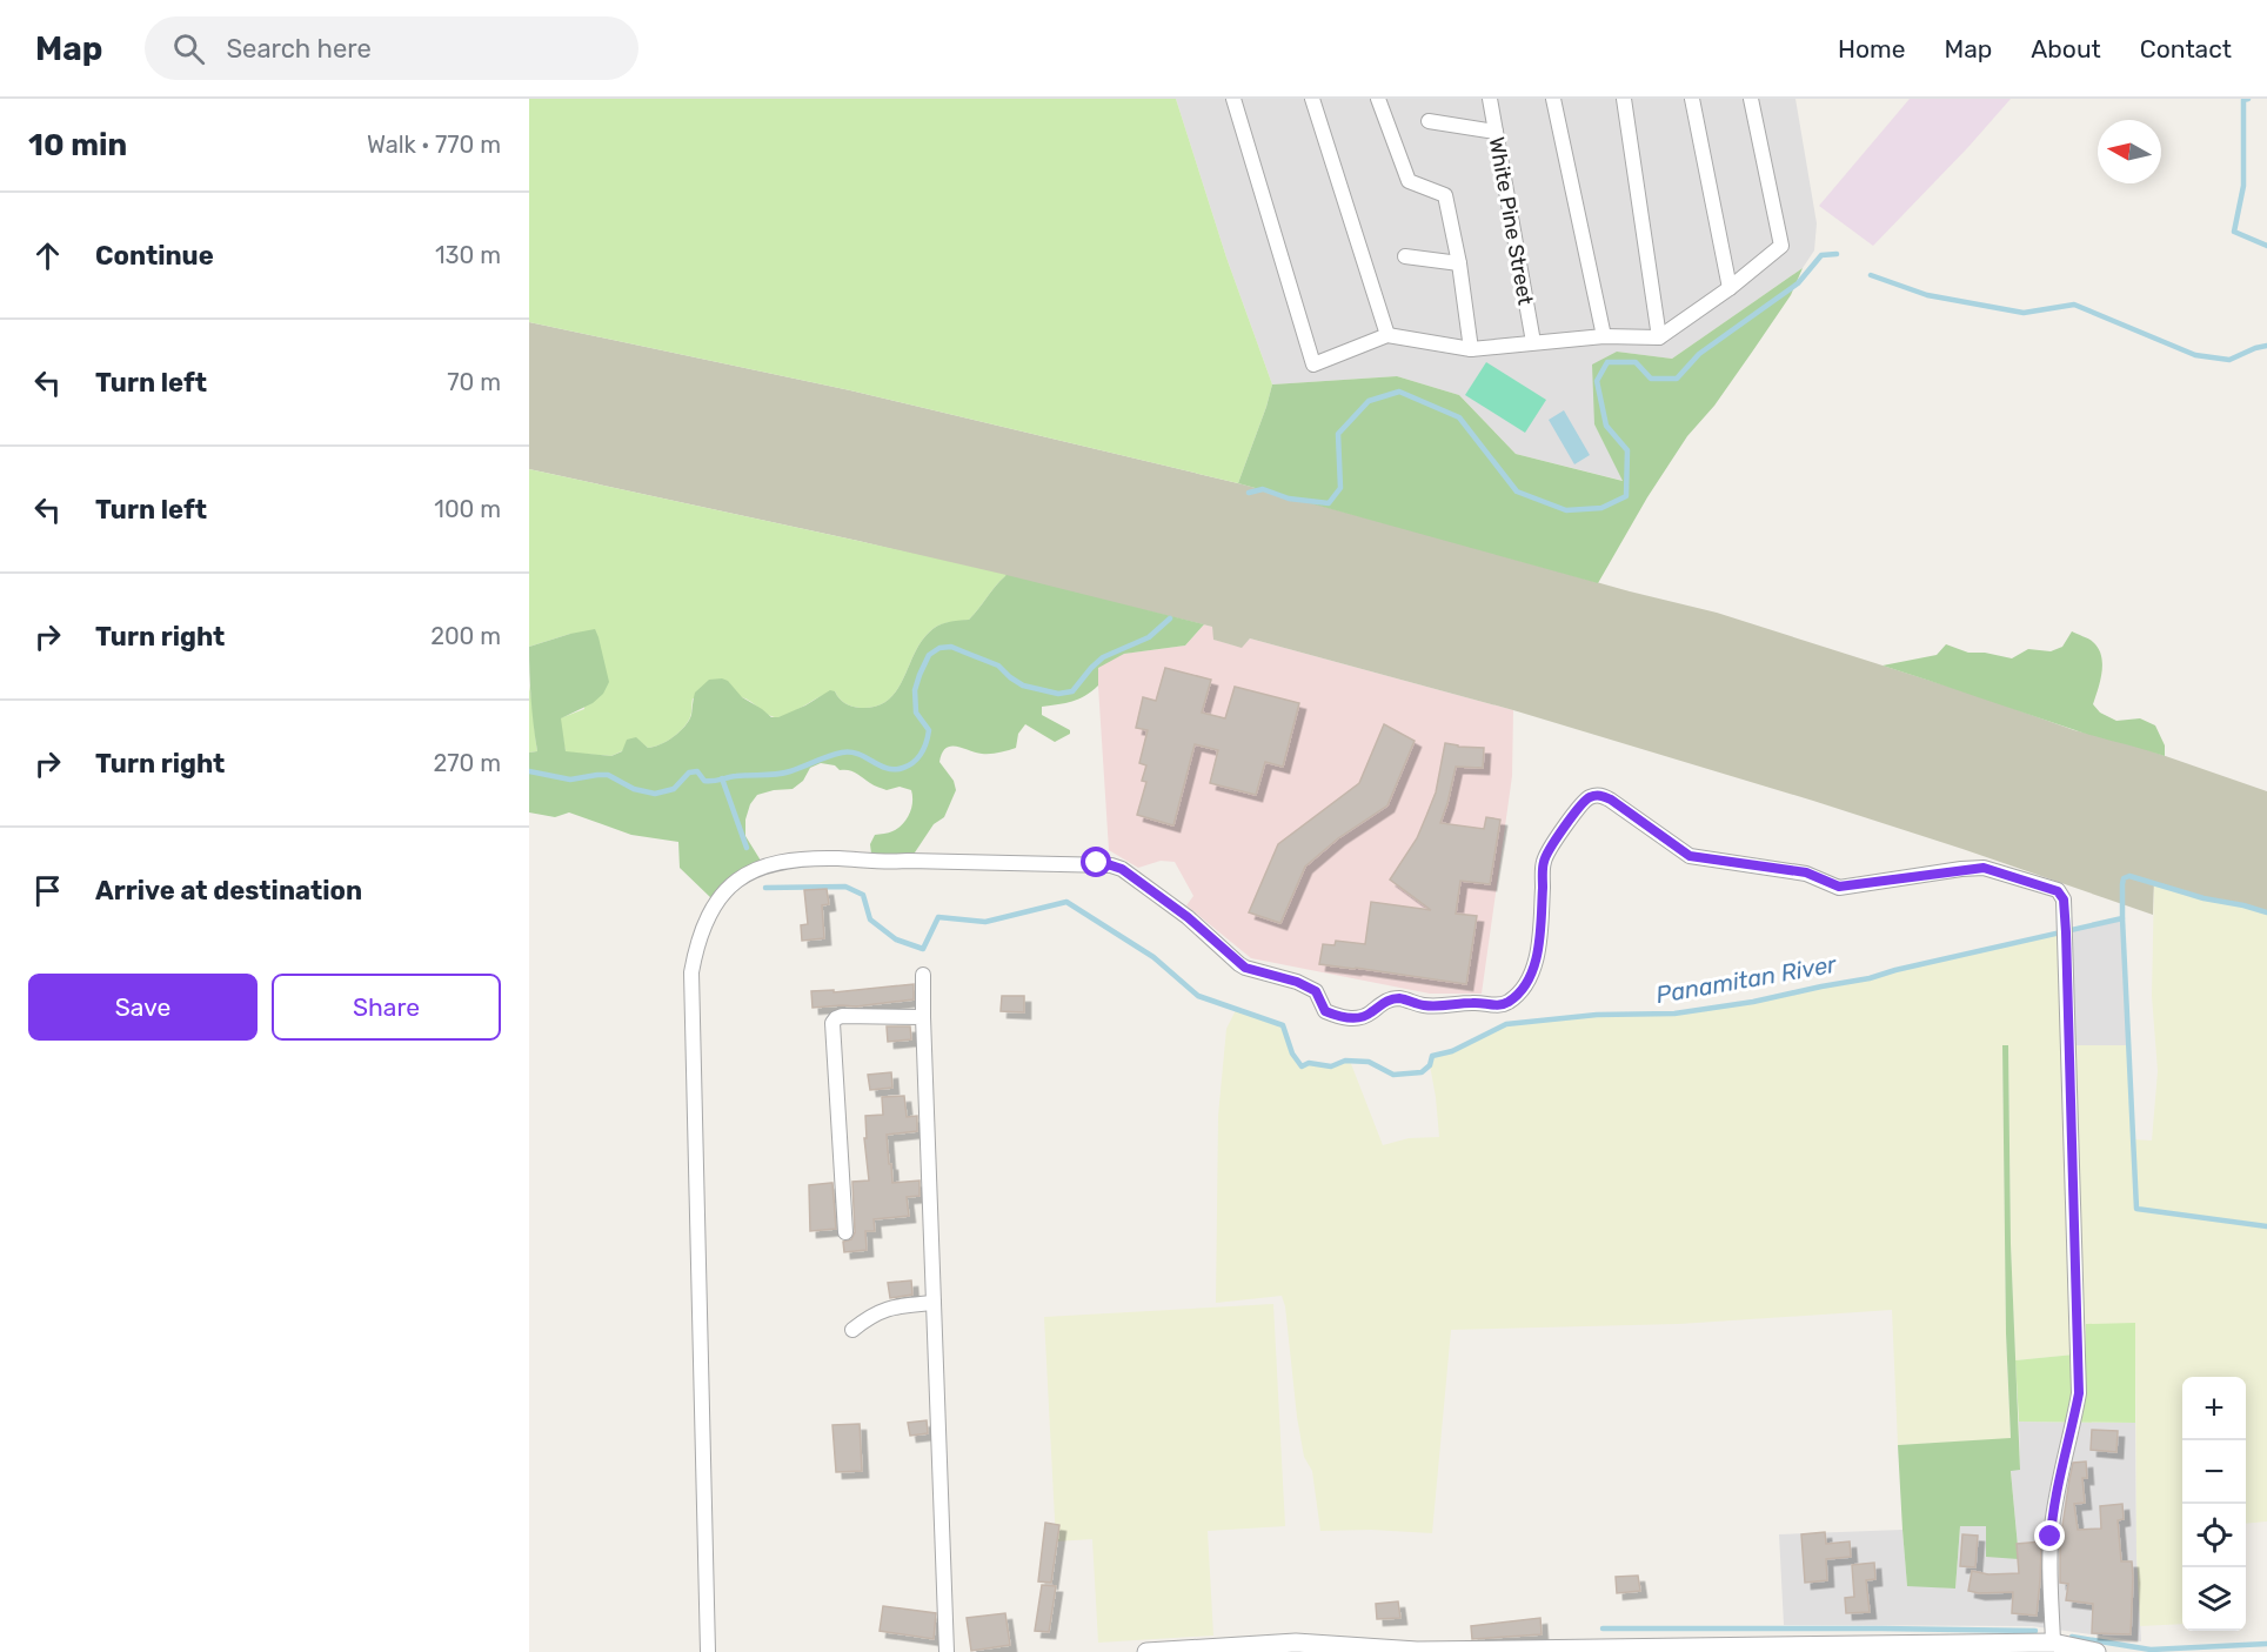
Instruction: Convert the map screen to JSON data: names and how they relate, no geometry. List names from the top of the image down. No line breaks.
{"streets":{"street":["White Pine Street"]},"water":["Panamitan River"],"north":"left","page":{"header":"Map","search":"Search here","nav":["Home","Map","About","Contact"],"heading":["10 min","Walk · 770 m"],"list":[["Continue","130 m"],["Turn left","70 m"],["Turn left","100 m"],["Turn right","200 m"],["Turn right","270 m"],"Arrive at destination"],"buttons":["Save","Share"],"map_buttons":["+","−"]}}
